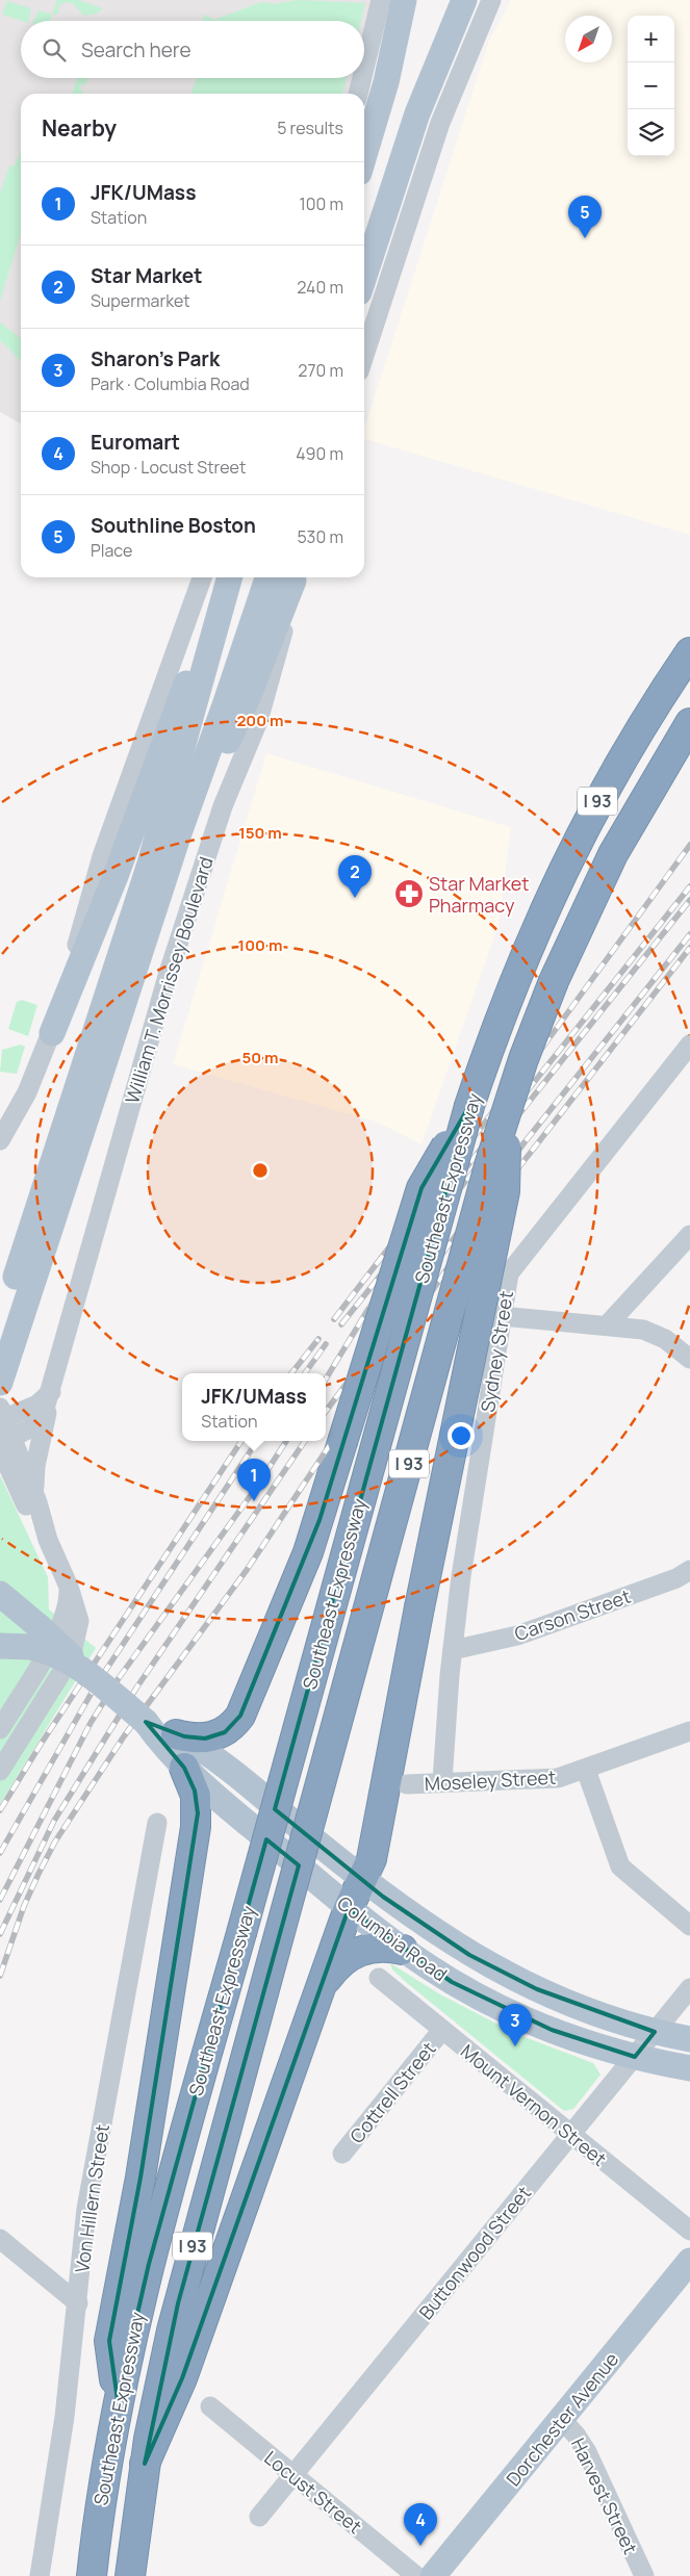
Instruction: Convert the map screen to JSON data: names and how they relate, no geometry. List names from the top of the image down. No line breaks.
{"streets":{"highway":["I 93","Southeast Expressway"],"main road":["William T. Morrissey Boulevard","Columbia Road","Dorchester Avenue"],"street":["Sydney Street","Carson Street","Moseley Street","Cottrell Street","Mount Vernon Street","Von Hillern Street","Buttonwood Street","Locust Street","Harvest Street"]},"crossings":[["Sydney Street","Carson Street"],["Sydney Street","Moseley Street"],["Columbia Road","Buttonwood Street"],["Cottrell Street","Mount Vernon Street"],["Mount Vernon Street","Buttonwood Street"],["Buttonwood Street","Locust Street"],["Dorchester Avenue","Harvest Street"]],"places":{"pharmacy":["Star Market Pharmacy"]},"north":"bottom left","page":{"map_buttons":["+","−"],"search":"Search here","heading":["Nearby","5 results"],"list":[{"mark":"1","name":"JFK/UMass","note":"Station","value":"100 m"},{"mark":"2","name":"Star Market","note":"Supermarket","value":"240 m"},{"mark":"3","name":"Sharon's Park","note":"Park · Columbia Road","value":"270 m"},{"mark":"4","name":"Euromart","note":"Shop · Locust Street","value":"490 m"},{"mark":"5","name":"Southline Boston","note":"Place","value":"530 m"}],"pins":["5","2","1","3","4"],"popup":["JFK/UMass","Station"]},"rings":["200 m","150 m","100 m","50 m"]}
